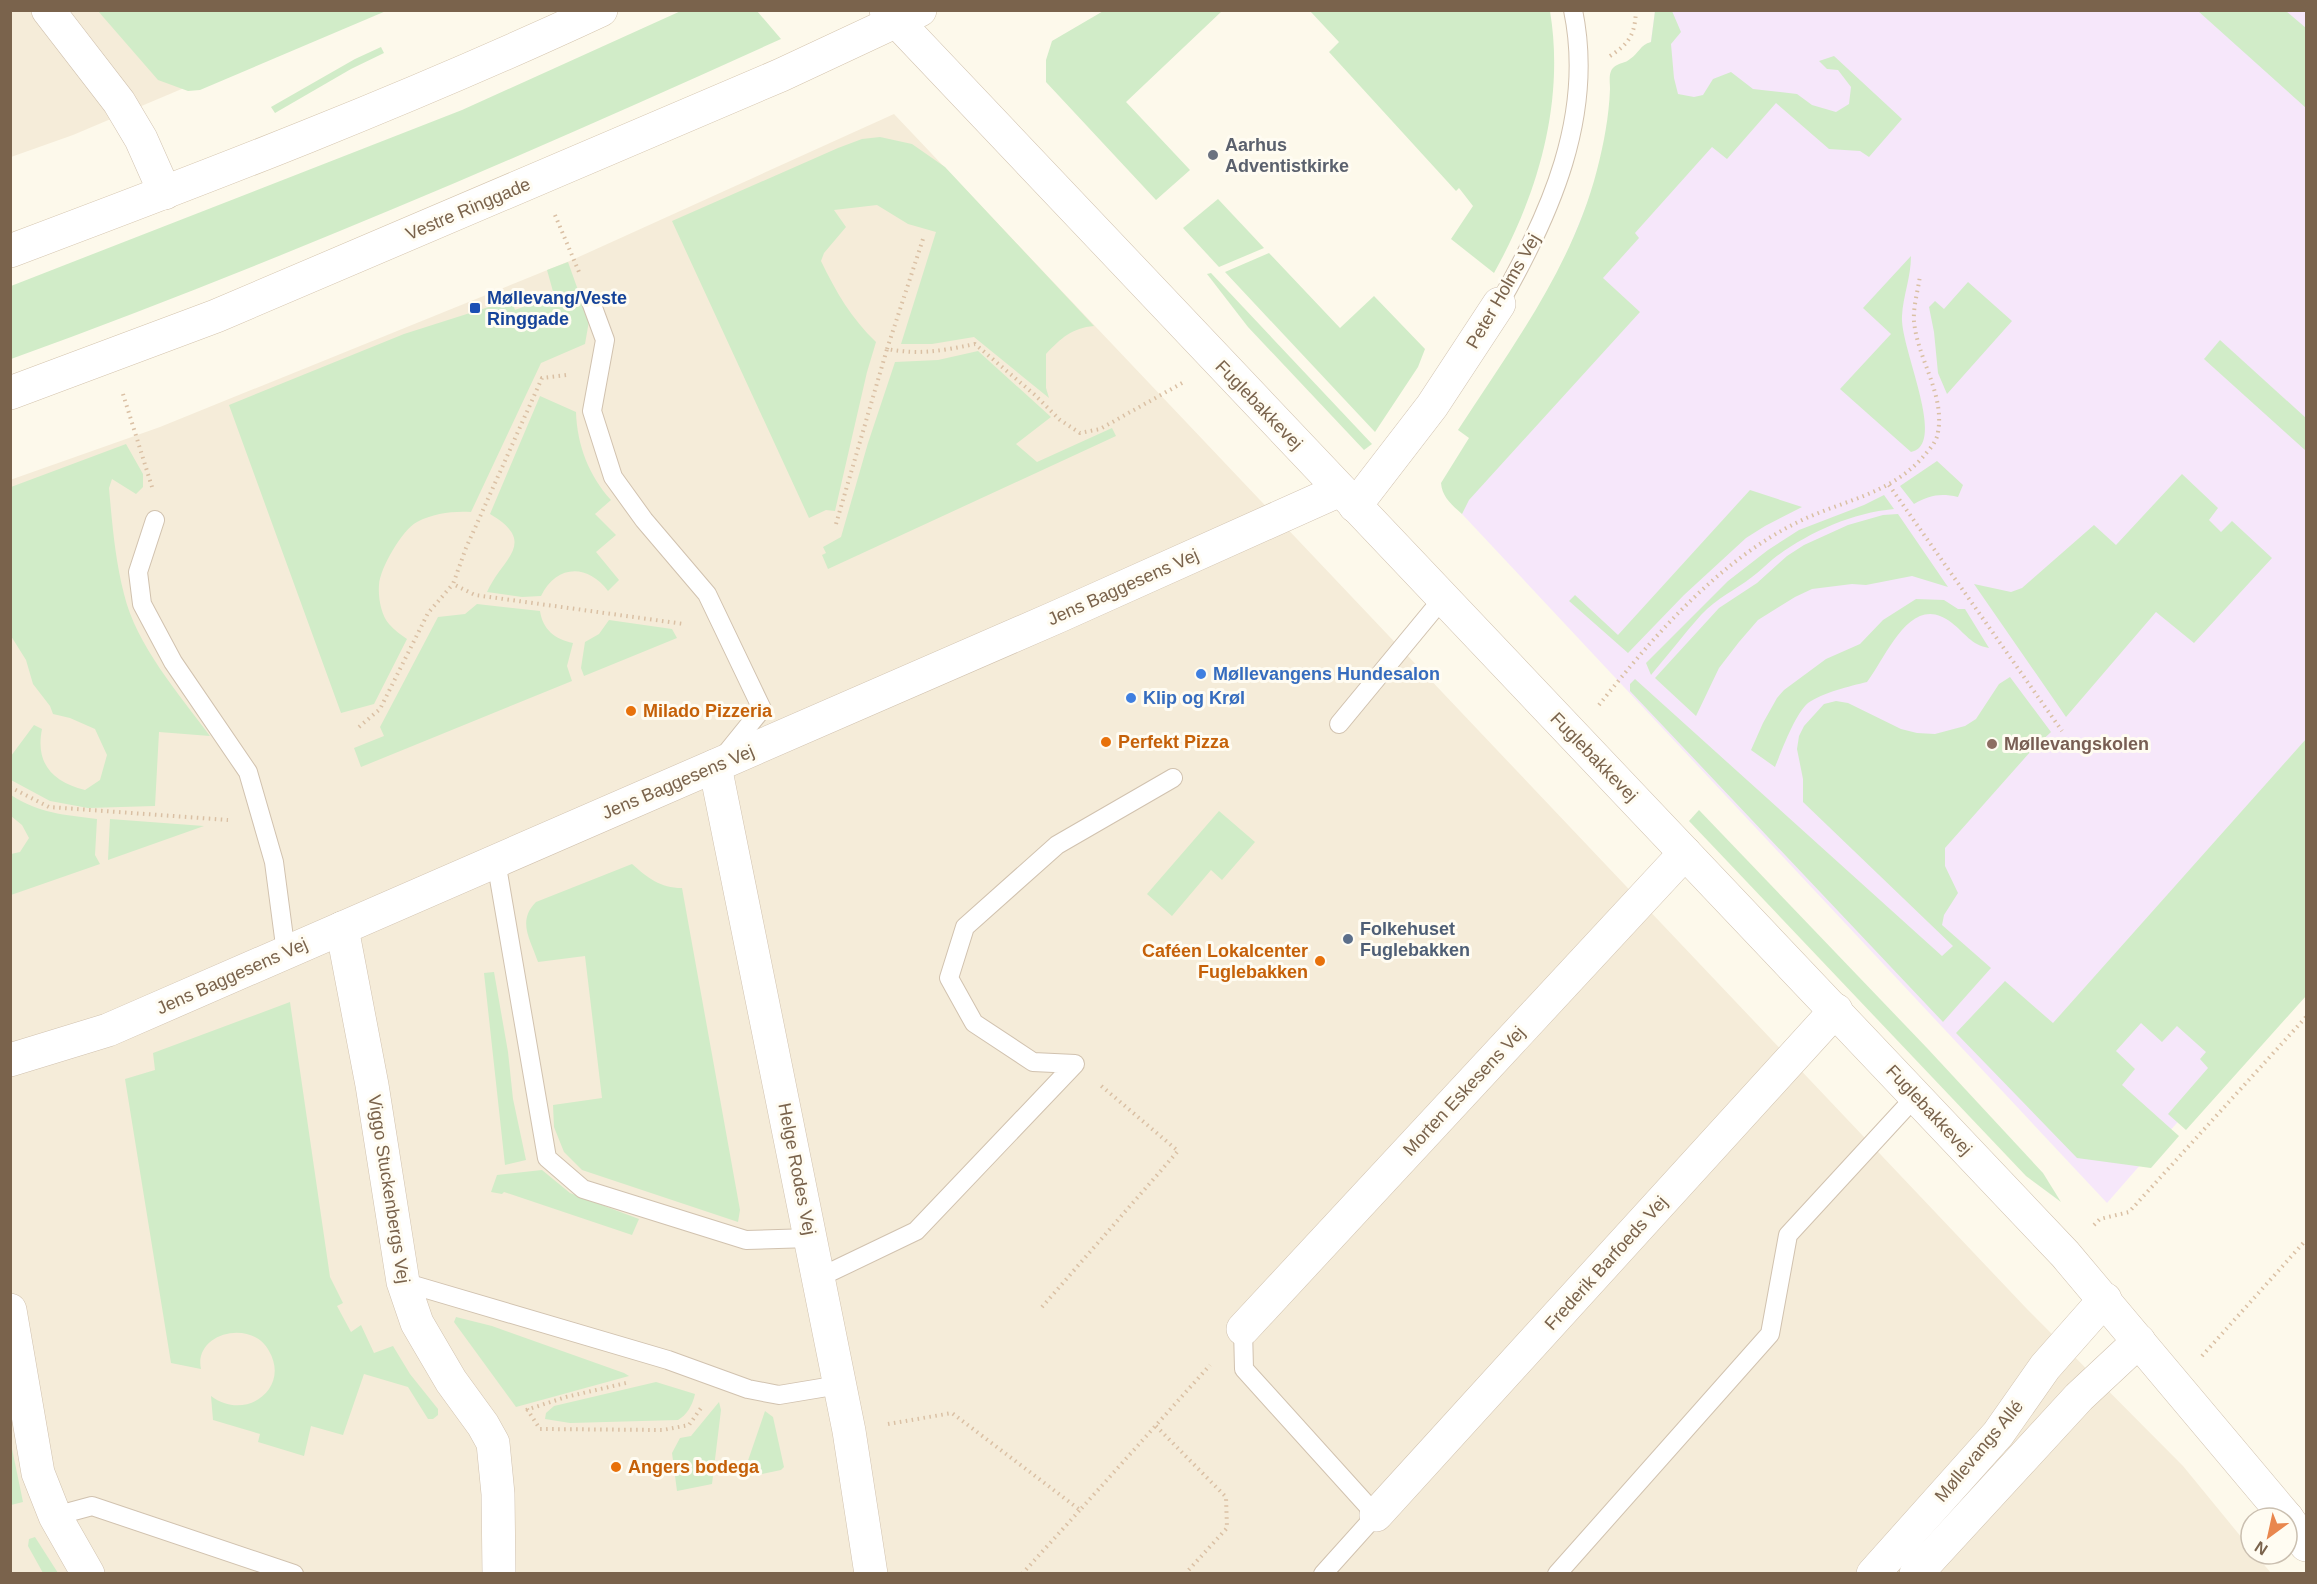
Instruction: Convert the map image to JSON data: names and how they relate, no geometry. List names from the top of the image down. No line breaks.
{"streets":{"street":["Vestre Ringgade","Peter Holms Vej","Fuglebakkevej","Jens Baggesens Vej","Morten Eskesens Vej","Helge Rodes Vej","Viggo Stuckenbergs Vej","Frederik Barfoeds Vej","Møllevangs Allé"]},"crossings":[["Vestre Ringgade","Fuglebakkevej"],["Peter Holms Vej","Fuglebakkevej"],["Peter Holms Vej","Jens Baggesens Vej"],["Fuglebakkevej","Jens Baggesens Vej"],["Fuglebakkevej","Morten Eskesens Vej"],["Fuglebakkevej","Frederik Barfoeds Vej"],["Fuglebakkevej","Møllevangs Allé"],["Jens Baggesens Vej","Helge Rodes Vej"],["Jens Baggesens Vej","Viggo Stuckenbergs Vej"]],"places":{"other":["Aarhus Adventistkirke","Møllevangens Hundesalon","Klip og Krøl","Milado Pizzeria","Perfekt Pizza","Møllevangskolen","Folkehuset Fuglebakken","Caféen Lokalcenter Fuglebakken","Angers bodega"],"transit":["Møllevang/Veste Ringgade"]},"north":"bottom left"}
